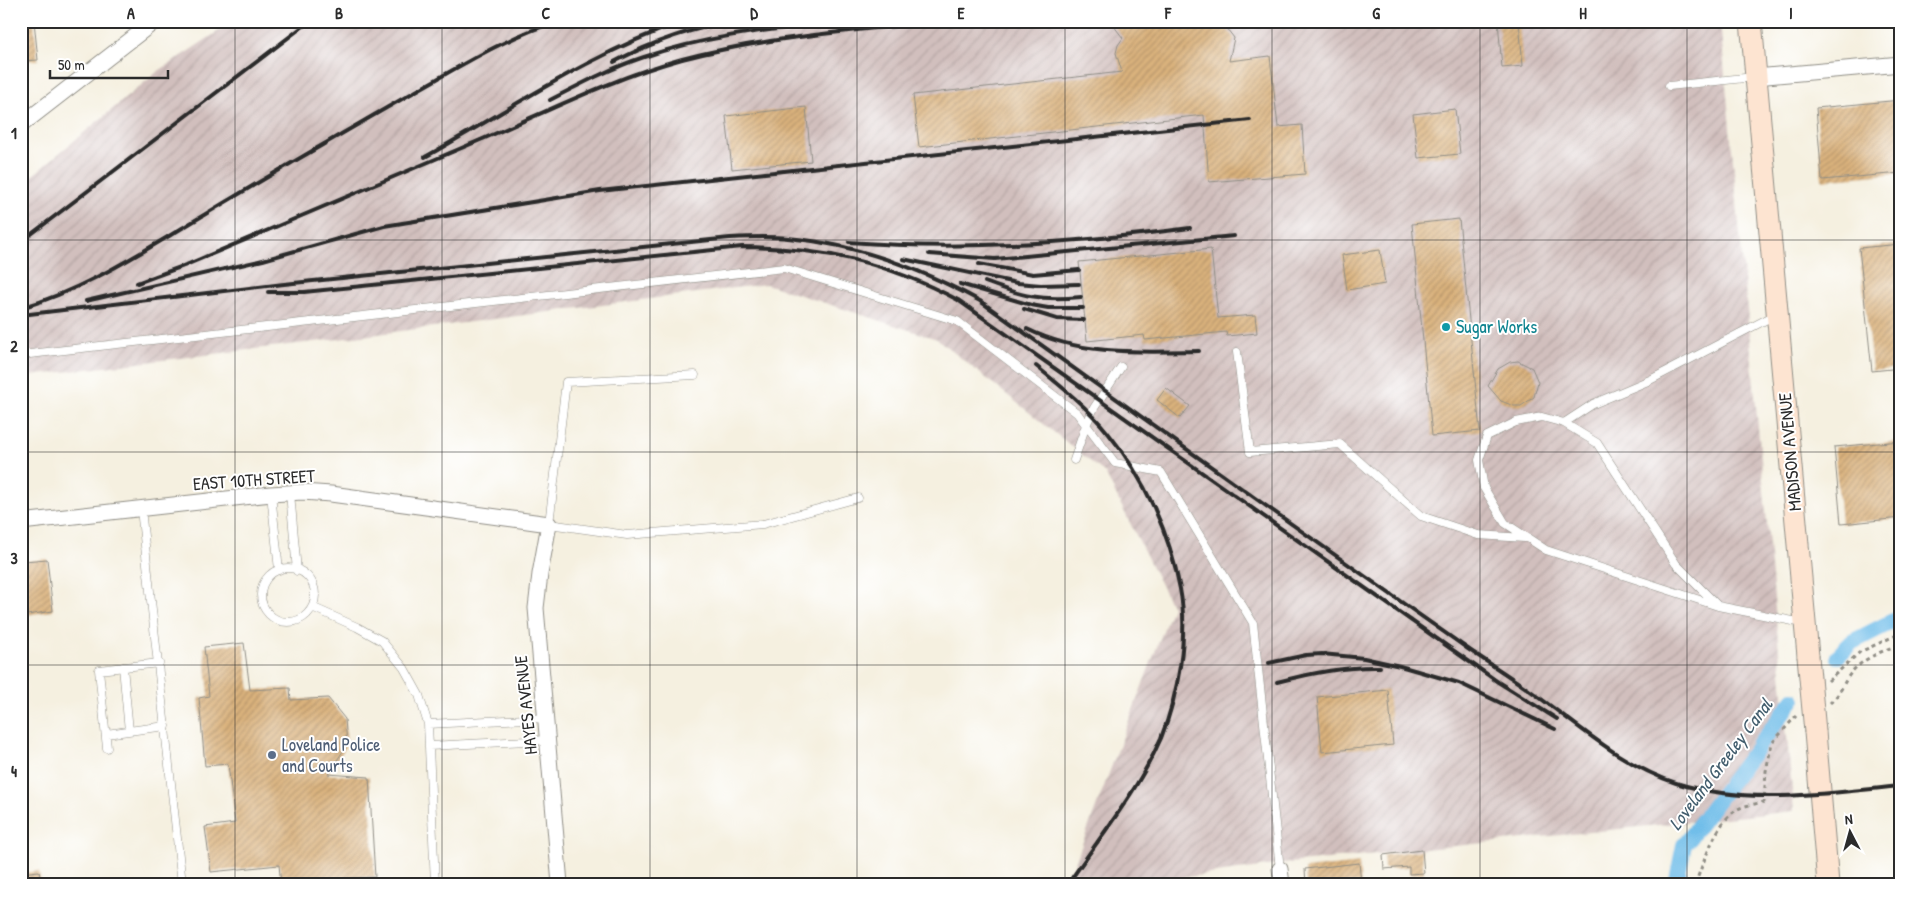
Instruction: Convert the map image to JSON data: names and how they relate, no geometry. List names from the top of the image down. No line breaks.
{"streets":{"main road":["MADISON AVENUE"],"street":["EAST 10TH STREET","HAYES AVENUE"]},"crossings":[["EAST 10TH STREET","HAYES AVENUE"]],"water":["Loveland Greeley Canal"],"places":["Sugar Works","Loveland Police and Courts"],"scale_bar":"50 m","north":"top","grid":{"columns":["A","B","C","D","E","F","G","H","I"],"rows":["1","2","3","4"]}}
